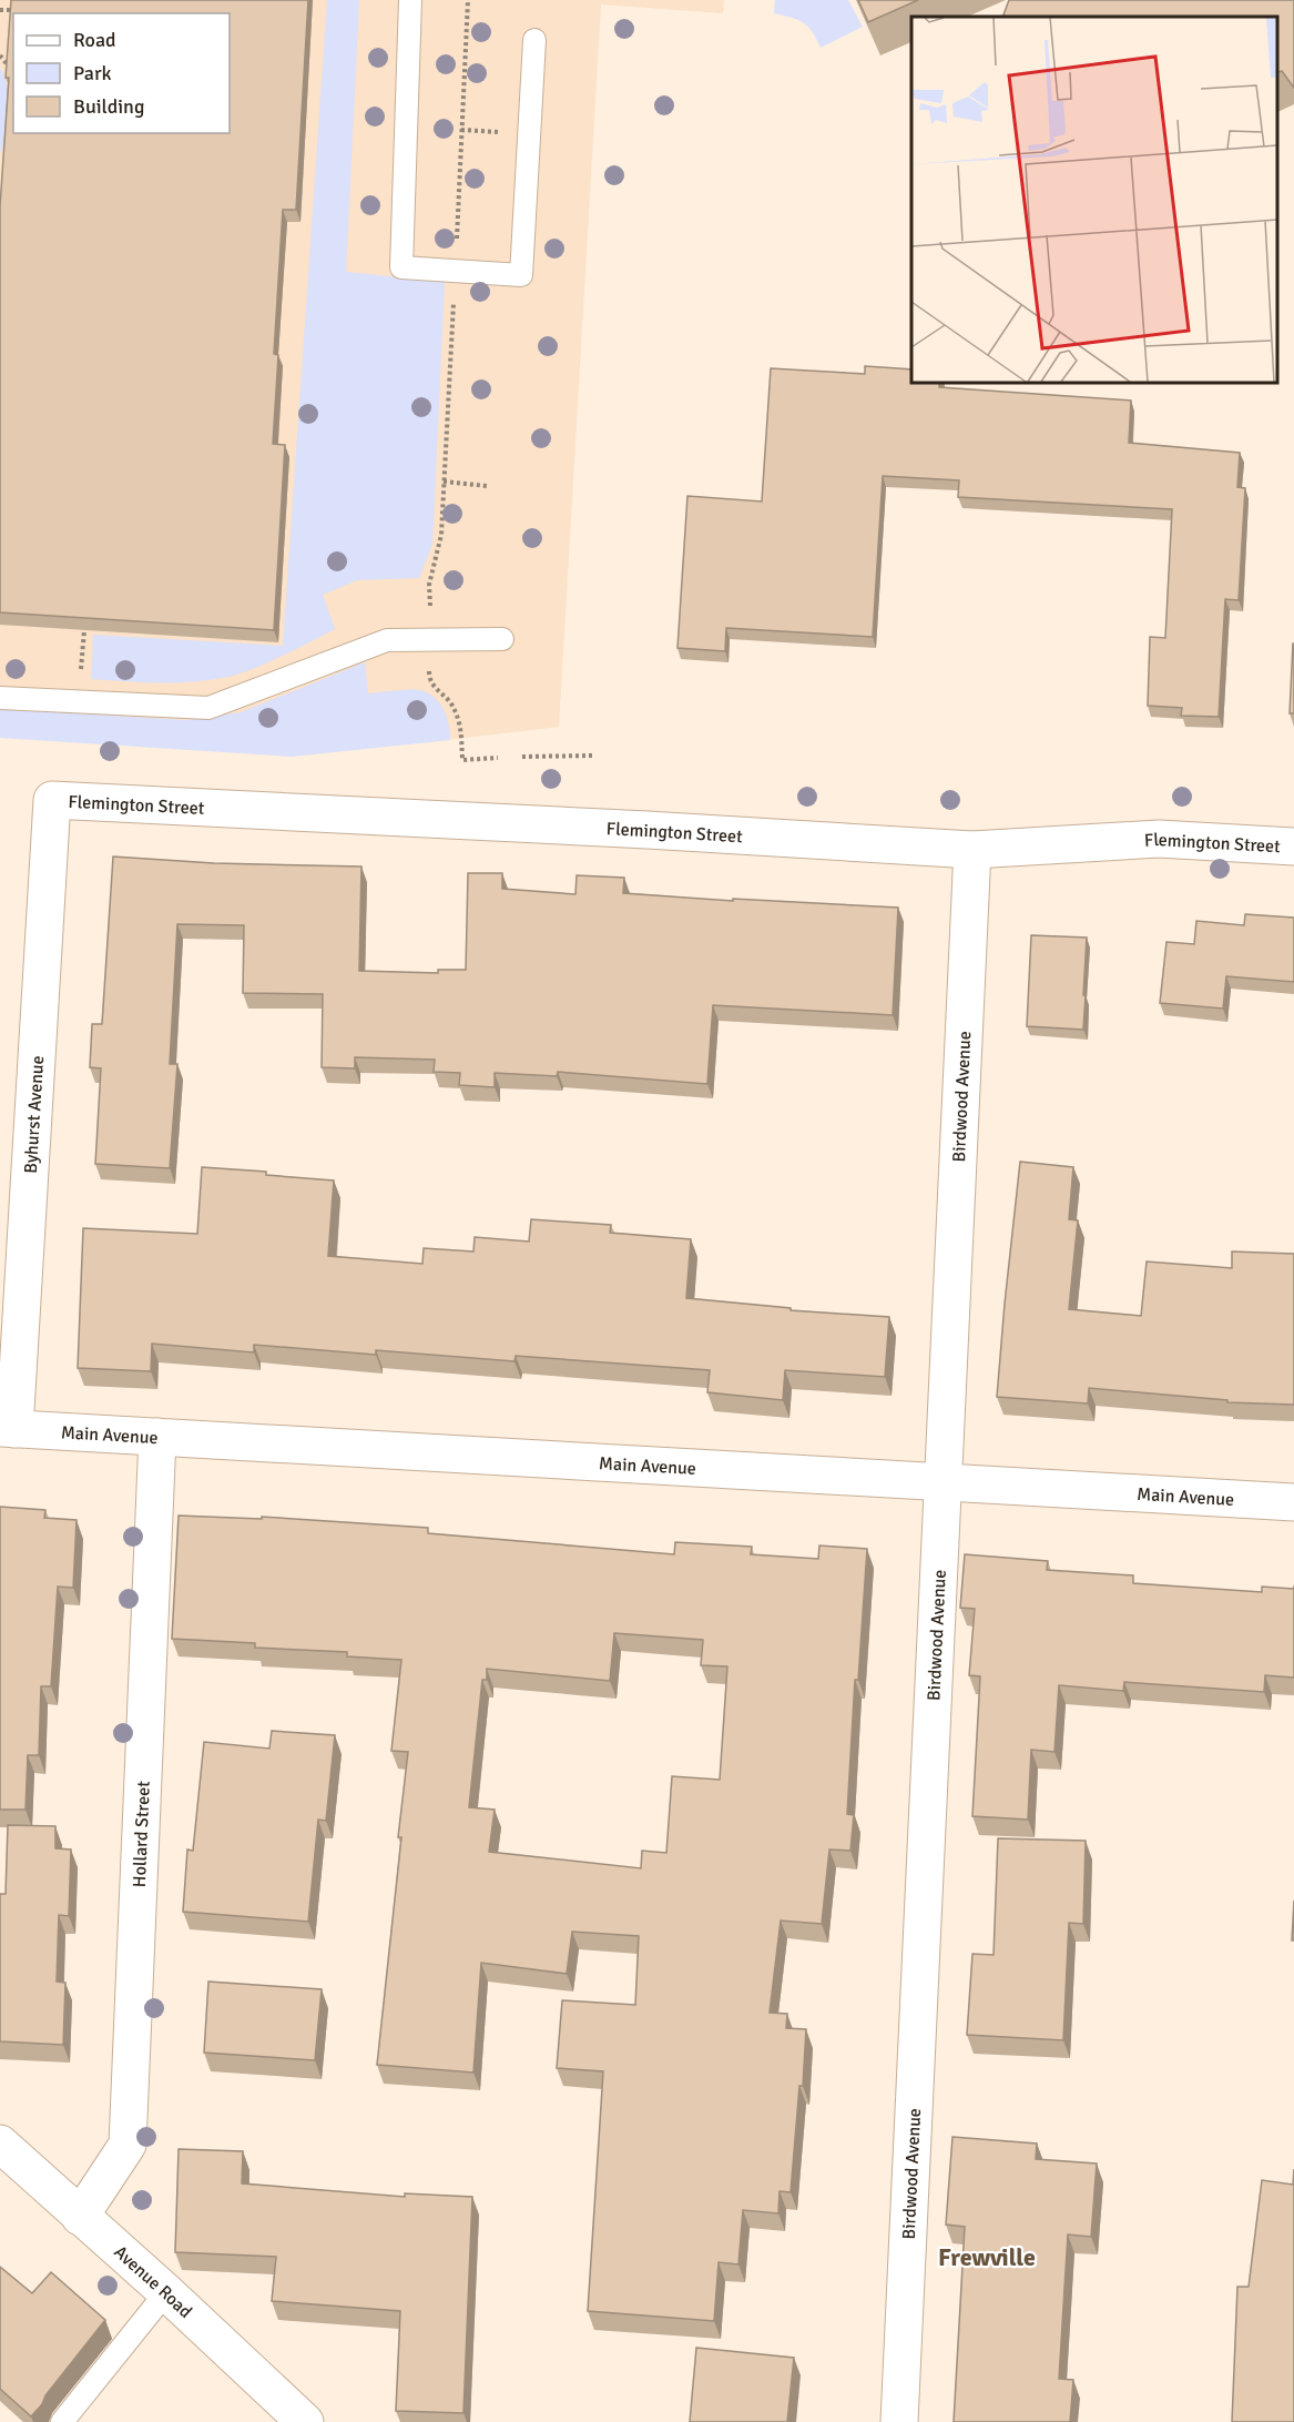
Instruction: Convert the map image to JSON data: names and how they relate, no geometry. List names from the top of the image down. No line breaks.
{"streets":{"street":["Flemington Street","Birdwood Avenue","Byhurst Avenue","Main Avenue","Hollard Street","Avenue Road"]},"crossings":[["Flemington Street","Birdwood Avenue"],["Flemington Street","Byhurst Avenue"],["Birdwood Avenue","Main Avenue"],["Byhurst Avenue","Main Avenue"],["Main Avenue","Hollard Street"],["Hollard Street","Avenue Road"]],"districts":["Frewville"],"legend":["Road","Park","Building"]}
